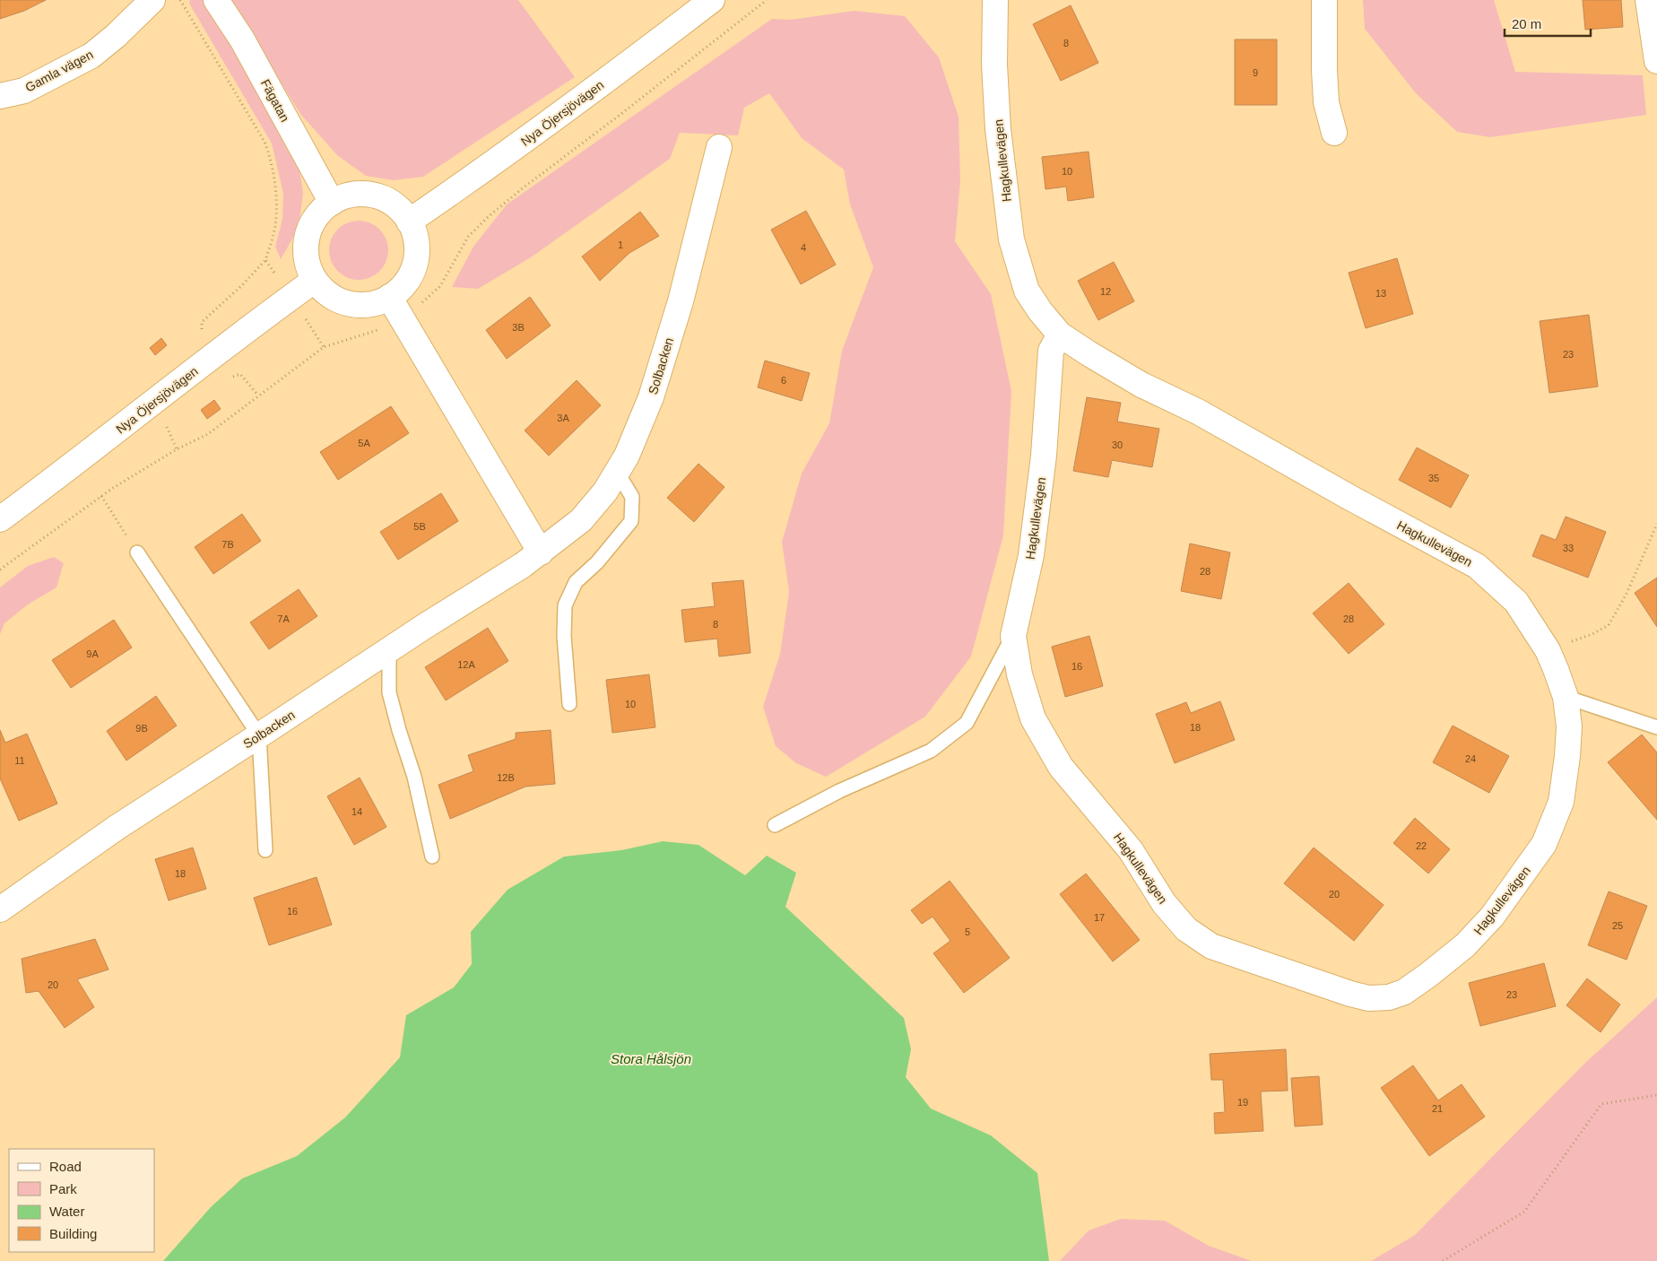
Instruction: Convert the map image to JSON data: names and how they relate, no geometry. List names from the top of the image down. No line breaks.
{"streets":{"street":["Gamla vägen","Fägatan","Nya Öjersjövägen","Hagkullevägen","Solbacken"]},"crossings":[["Fägatan","Nya Öjersjövägen"]],"water":["Stora Hålsjön"],"house_numbers":["8","9","10","1","4","12","13","3B","23","6","3A","5A","30","35","5B","7B","33","28","7A","28","8","9A","12A","16","10","18","9B","24","11","12B","14","22","18","20","16","17","25","5","20","23","19","21"],"legend":["Road","Park","Water","Building"],"scale_bar":"20 m"}
